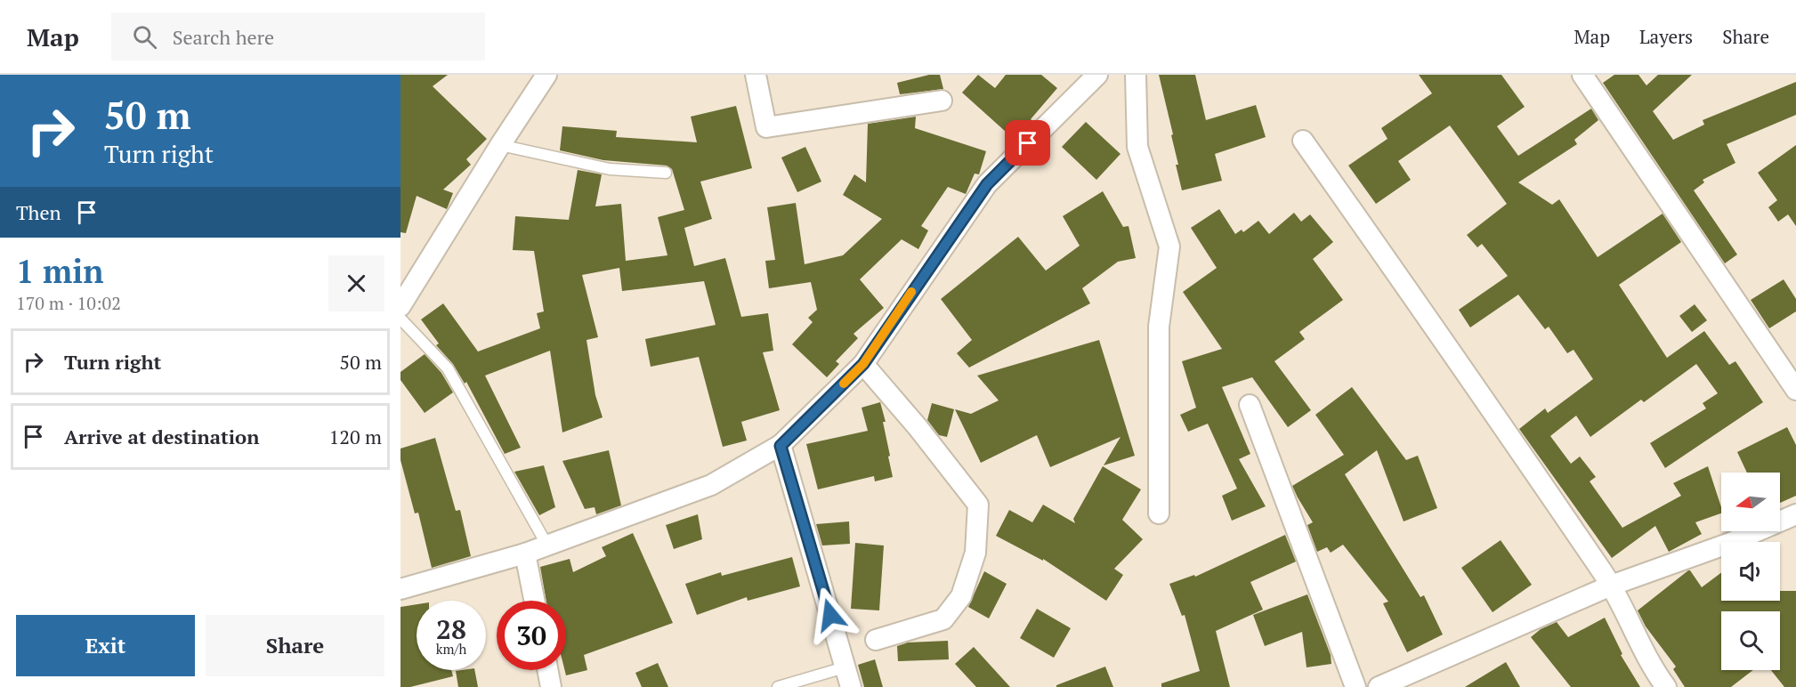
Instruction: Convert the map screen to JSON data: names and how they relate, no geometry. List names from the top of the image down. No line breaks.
{"north":"left","page":{"header":"Map","search":"Search here","nav":["Map","Layers","Share"],"turn":["50 m","Turn right"],"then":"Then","heading":["1 min","170 m · 10:02"],"list":[{"name":"Turn right","value":"50 m"},{"name":"Arrive at destination","value":"120 m"}],"speed":"28 km/h","limit":"30","buttons":["Exit","Share"]}}
